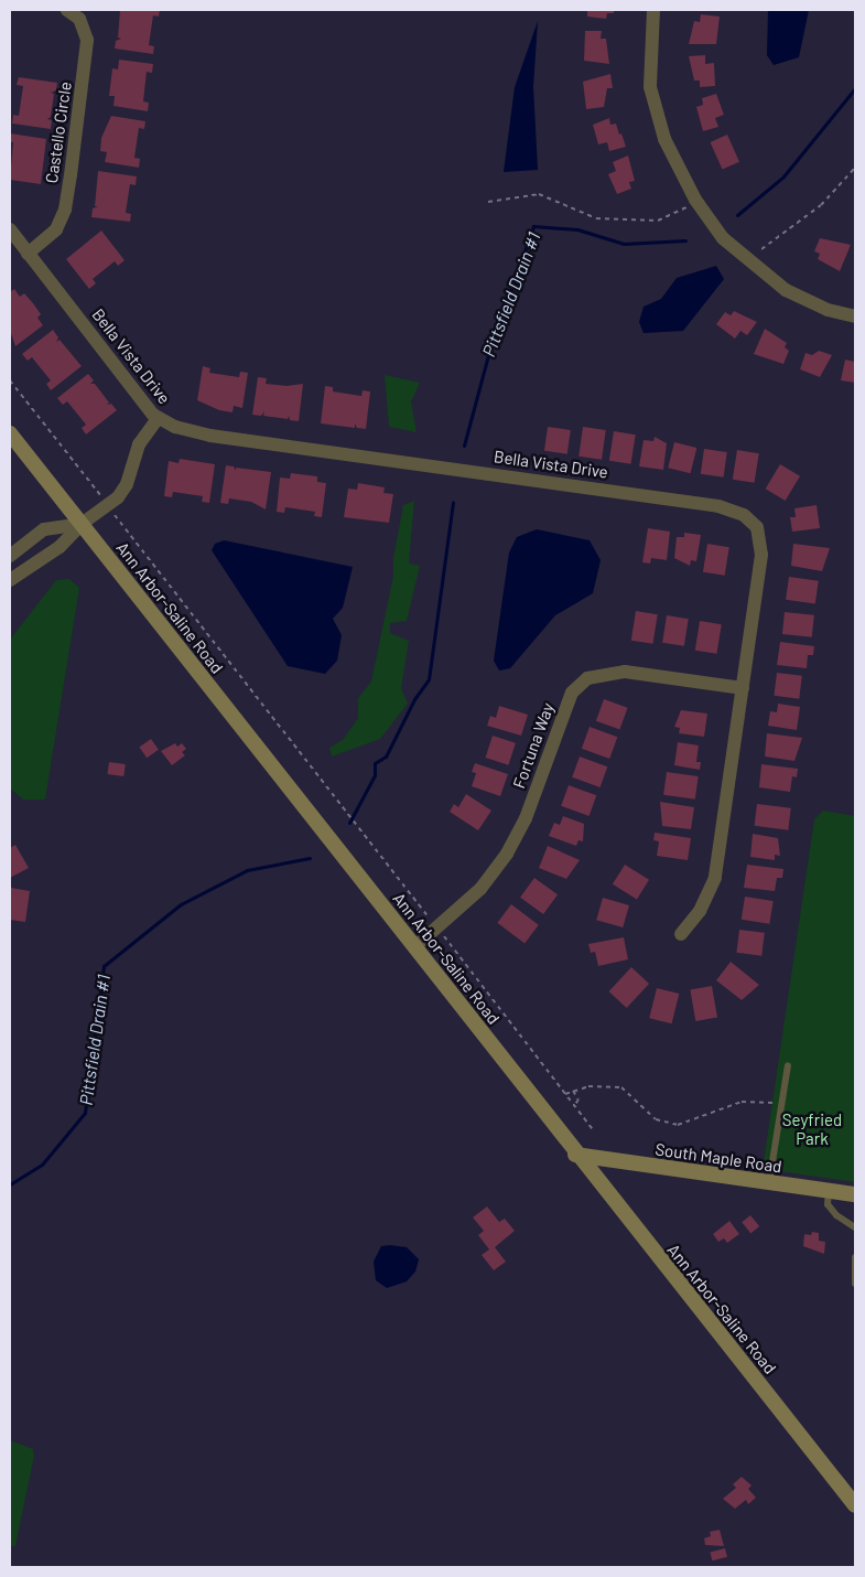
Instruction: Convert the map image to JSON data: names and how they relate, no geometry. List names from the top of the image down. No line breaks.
{"streets":{"main road":["Ann Arbor-Saline Road","South Maple Road"],"street":["Castello Circle","Bella Vista Drive","Fortuna Way"]},"crossings":[["Castello Circle","Bella Vista Drive"],["Bella Vista Drive","Fortuna Way"],["Ann Arbor-Saline Road","Fortuna Way"],["Ann Arbor-Saline Road","South Maple Road"]],"water":["Pittsfield Drain #1"],"parks":["Seyfried Park"]}
